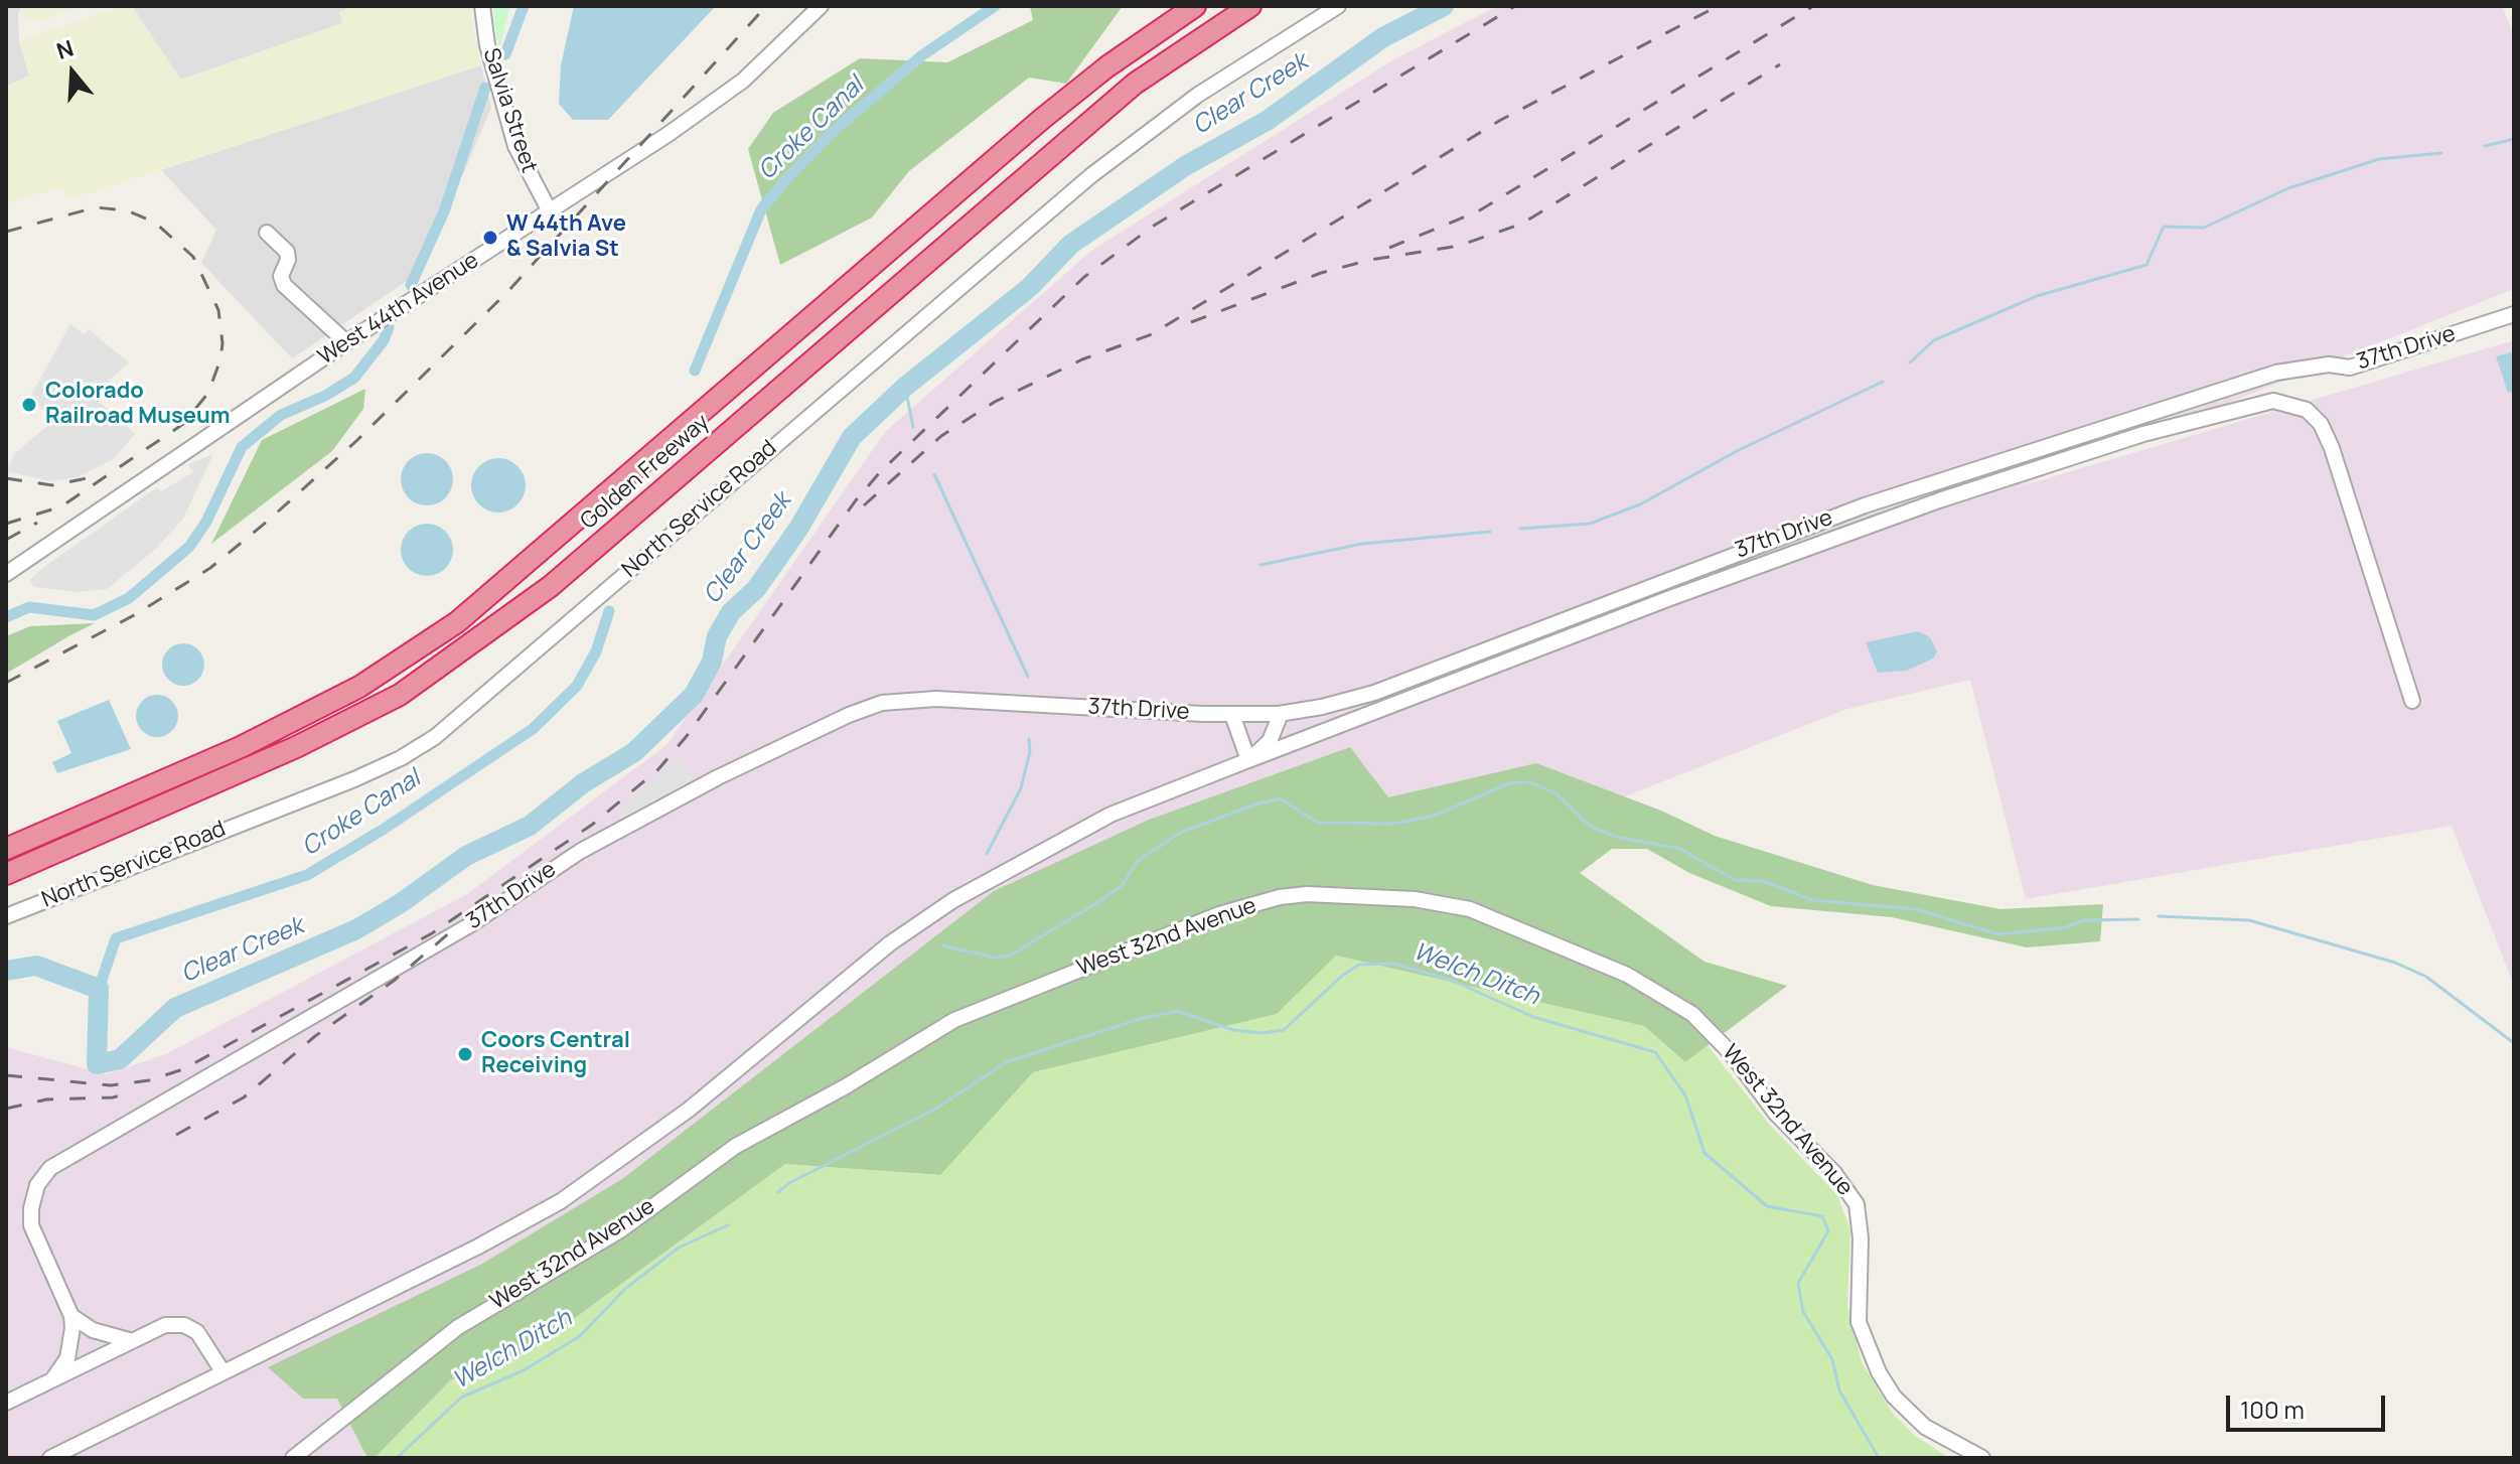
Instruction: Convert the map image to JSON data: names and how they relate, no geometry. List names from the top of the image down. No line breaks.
{"streets":{"highway":["Golden Freeway"],"street":["Salvia Street","West 44th Avenue","37th Drive","North Service Road","West 32nd Avenue"]},"crossings":[["Salvia Street","West 44th Avenue"]],"water":["Clear Creek","Croke Canal","Welch Ditch"],"places":["W 44th Ave & Salvia St","Colorado Railroad Museum","Coors Central Receiving"],"scale_bar":"100 m","north":"top"}
